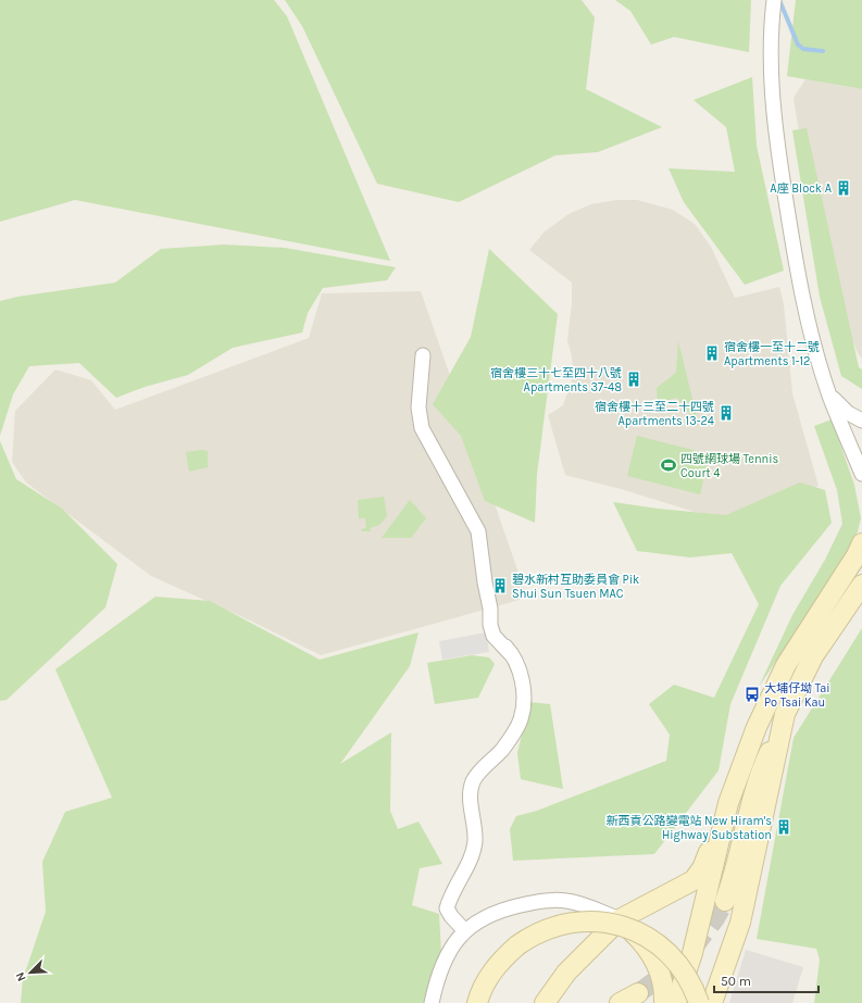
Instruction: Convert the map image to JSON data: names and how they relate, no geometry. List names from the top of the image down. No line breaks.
{"places":{"building":["A座 Block A","宿舍樓一至十二號 Apartments 1-12","宿舍樓三十七至四十八號 Apartments 37-48","宿舍樓十三至二十四號 Apartments 13-24","碧水新村互助委員會 Pik Shui Sun Tsuen MAC","新西貢公路變電站 New Hiram's Highway Substation"],"sports":["四號網球場 Tennis Court 4"],"bus stop":["大埔仔坳 Tai Po Tsai Kau"]},"scale_bar":"50 m","north":"bottom left"}
